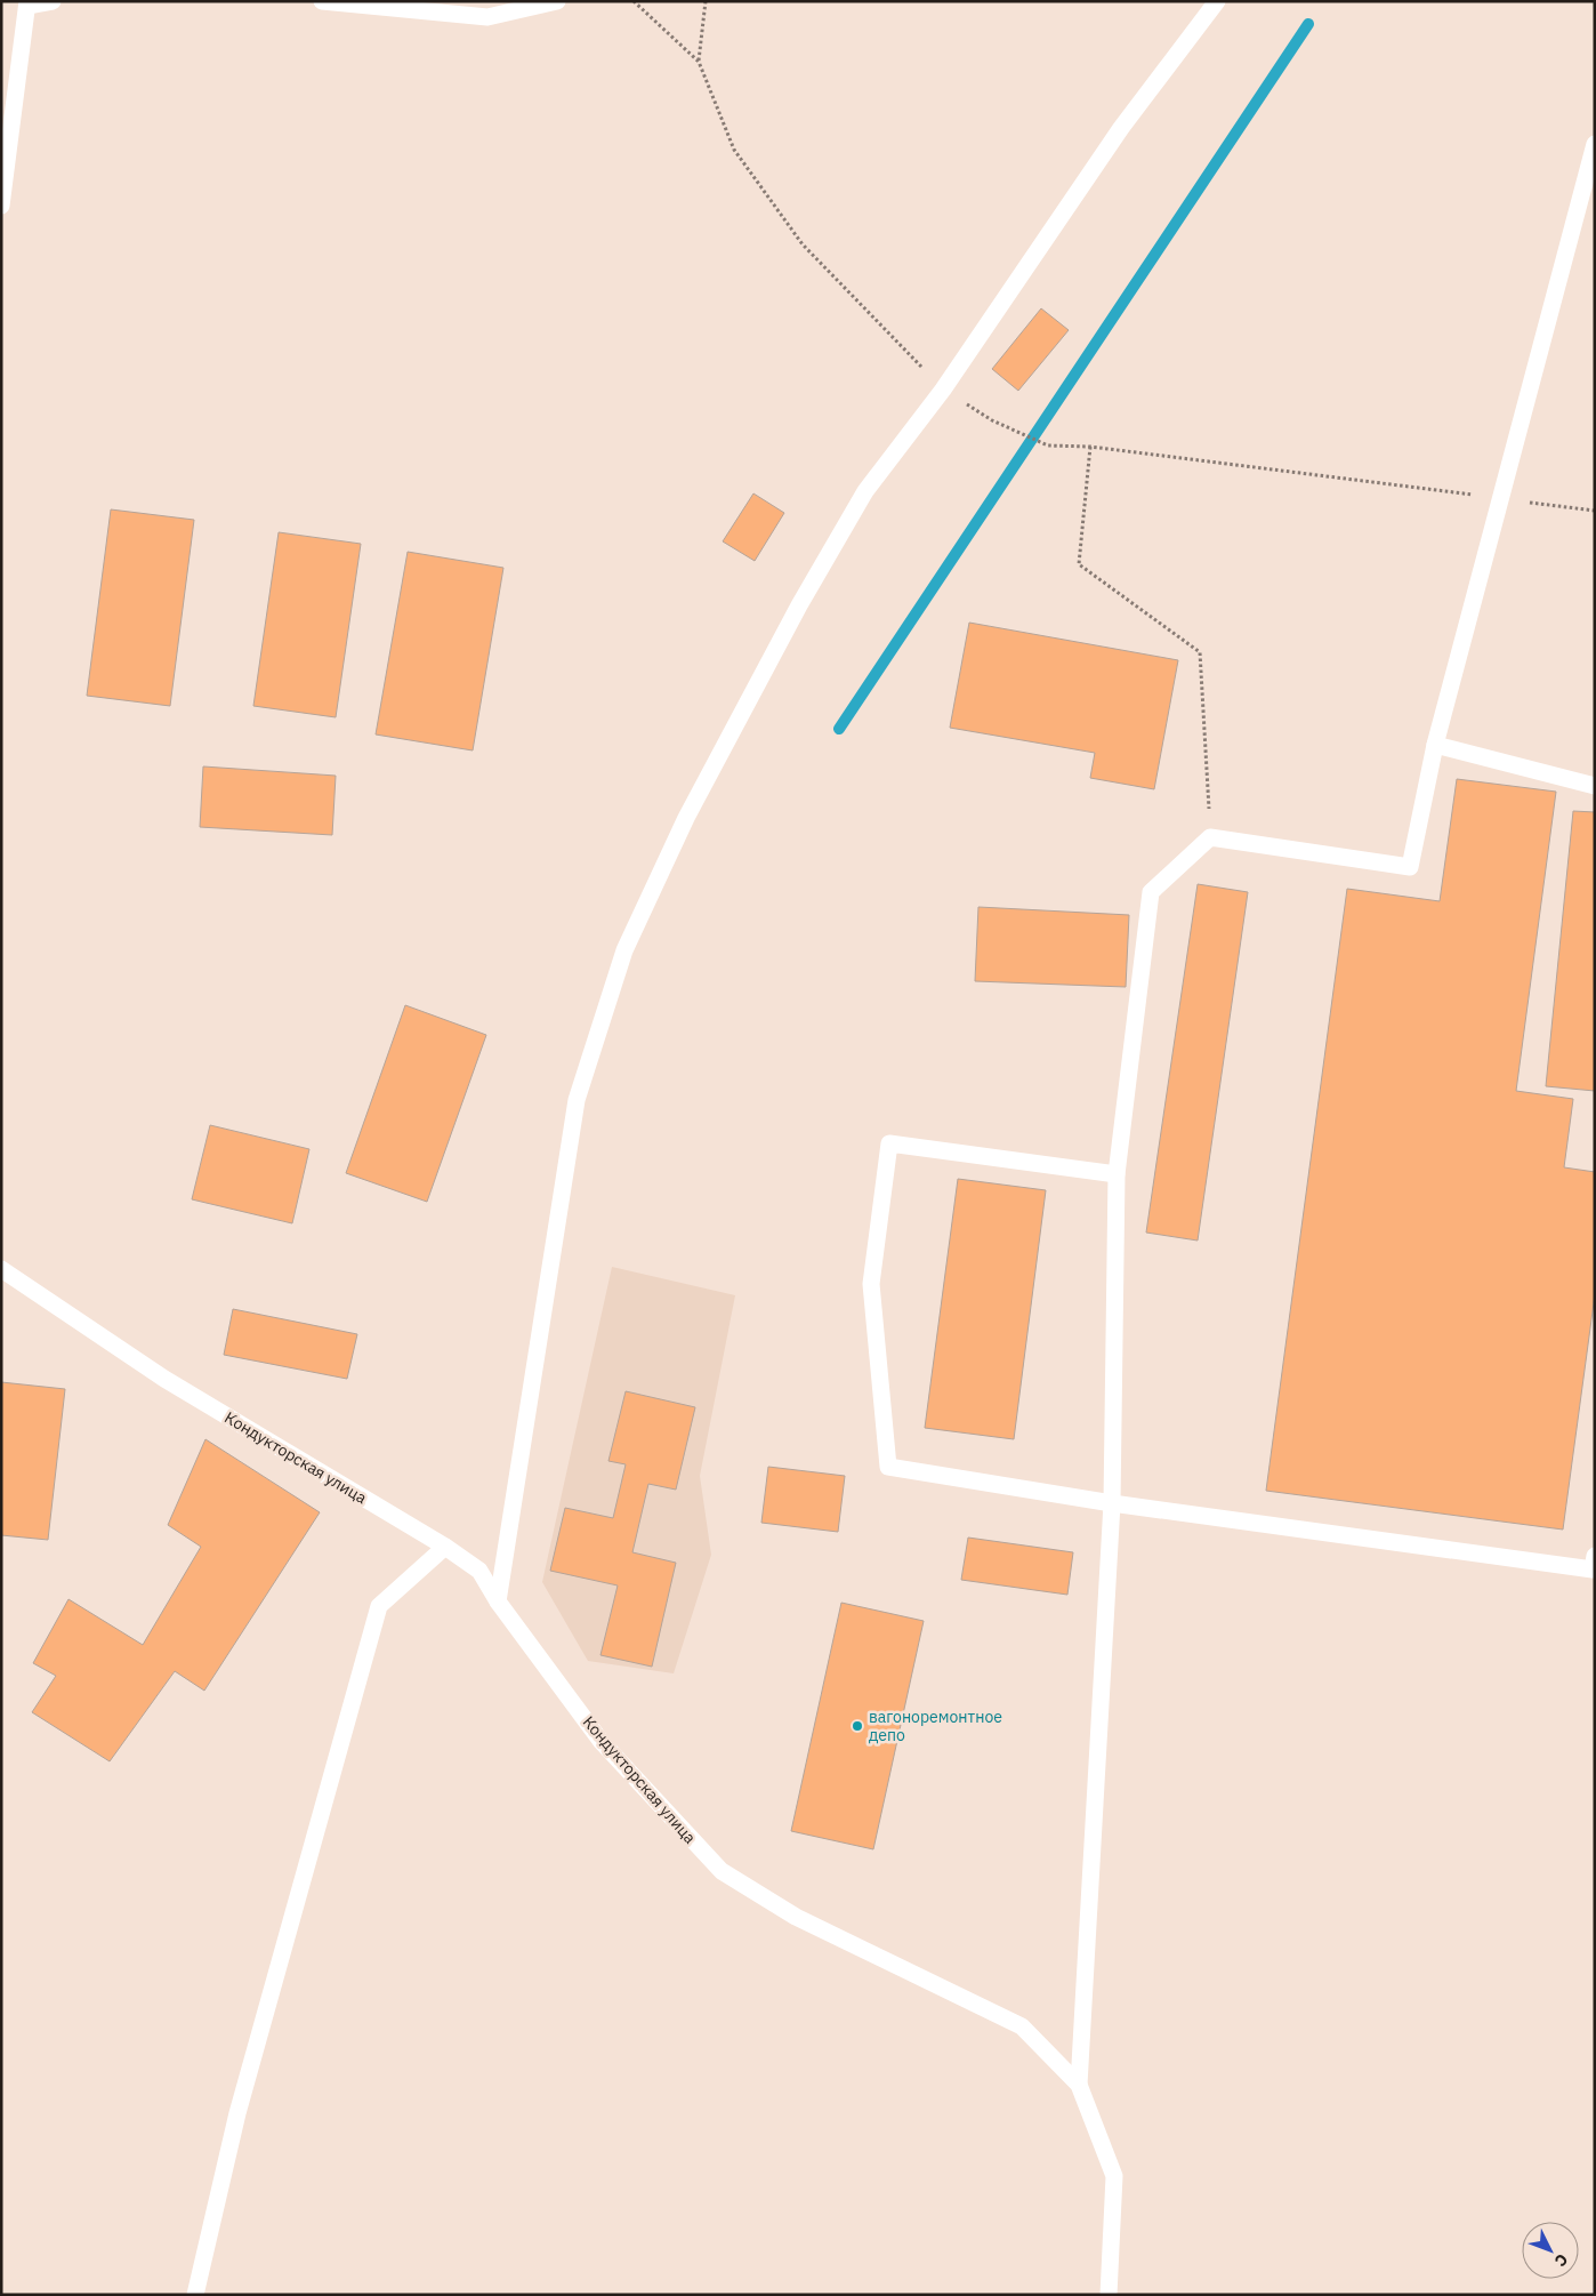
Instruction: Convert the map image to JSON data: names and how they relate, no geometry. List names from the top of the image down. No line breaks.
{"streets":{"lane":["Кондукторская улица"]},"places":["вагоноремонтное депо"],"north":"bottom right"}
